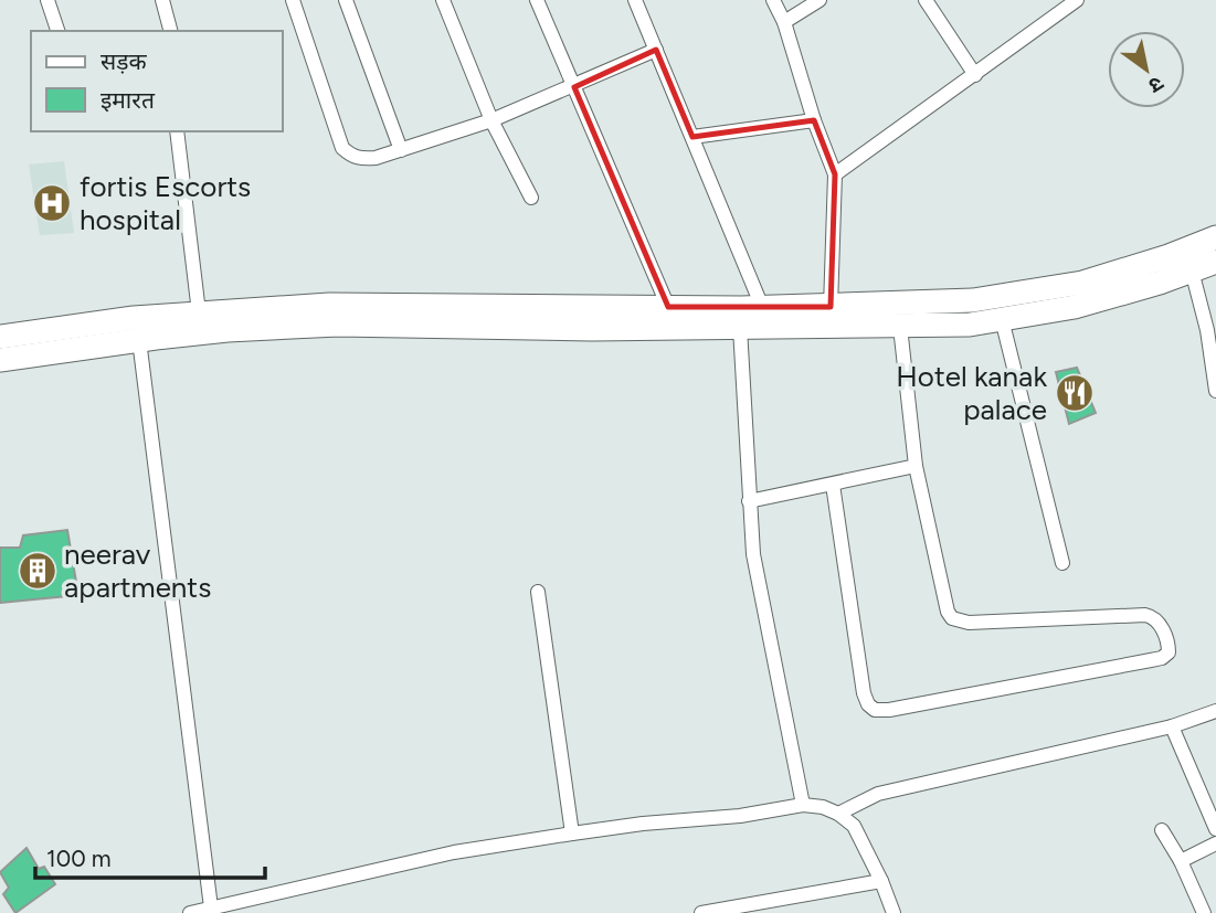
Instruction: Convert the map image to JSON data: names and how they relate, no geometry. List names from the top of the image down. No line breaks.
{"places":{"hospital":["fortis Escorts hospital"],"restaurant":["Hotel kanak palace"],"building":["neerav apartments"]},"legend":["सड़क","इमारत"],"scale_bar":"100 m","north":"bottom right"}
